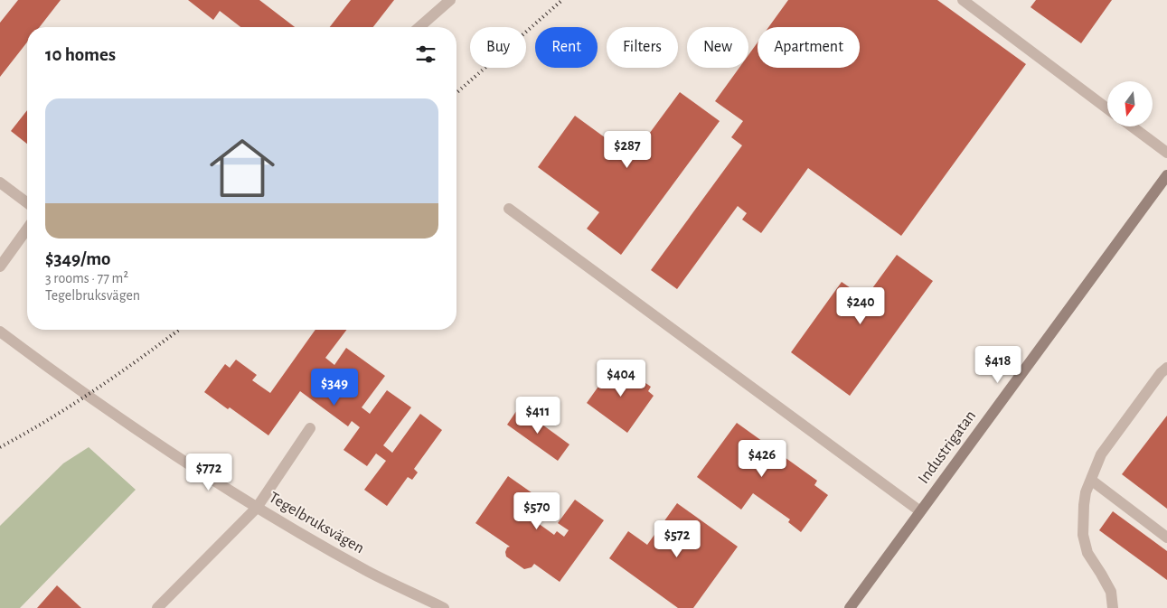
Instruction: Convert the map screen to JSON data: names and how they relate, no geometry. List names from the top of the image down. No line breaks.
{"streets":{"street":["Industrigatan","Tegelbruksvägen"]},"north":"bottom","page":{"chip":["Buy","Rent","Filters","New","Apartment"],"heading":"10 homes","list":[{"name":"$349/mo","note":"3 rooms · 77 m² · Tegelbruksvägen"}],"price":["$287","$240","$418","$404","$349","$411","$426","$772","$570","$572"]}}
